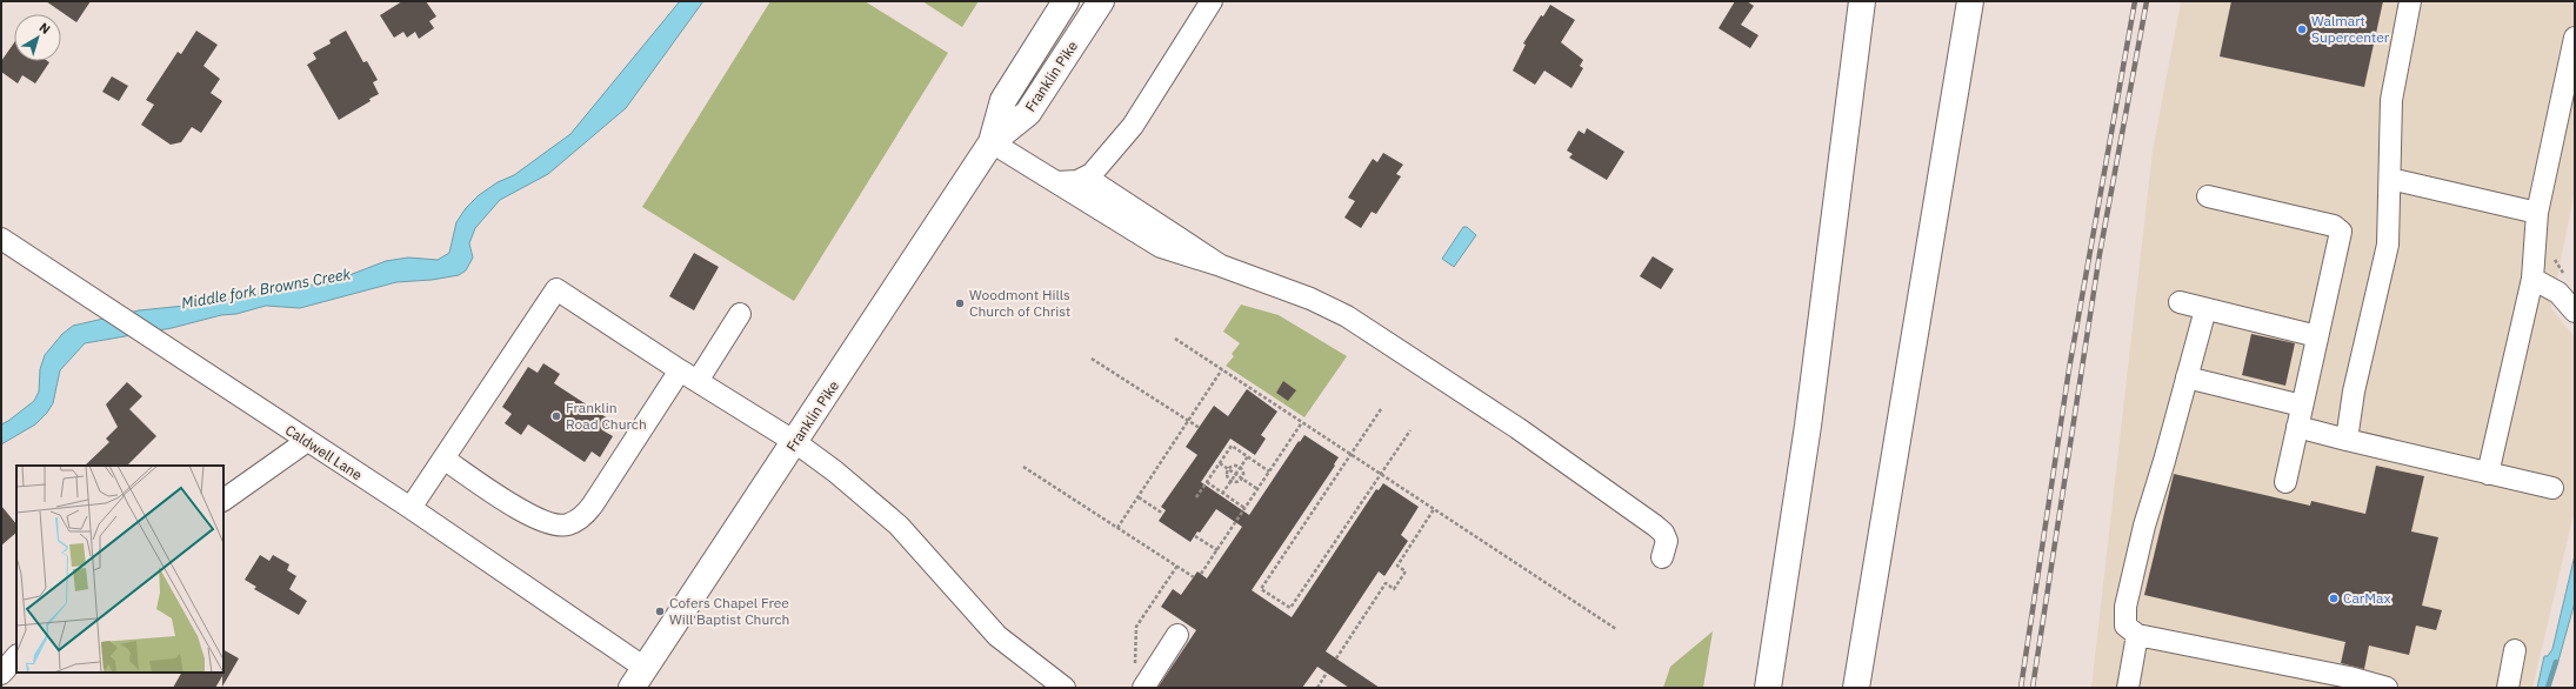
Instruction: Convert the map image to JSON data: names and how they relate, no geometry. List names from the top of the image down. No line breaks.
{"streets":{"main road":["Franklin Pike"],"street":["Caldwell Lane"]},"crossings":[["Franklin Pike","Caldwell Lane"]],"water":["Middle fork Browns Creek"],"places":["Walmart Supercenter","Woodmont Hills Church of Christ","Franklin Road Church","CarMax","Cofers Chapel Free Will Baptist Church"],"north":"top right"}
